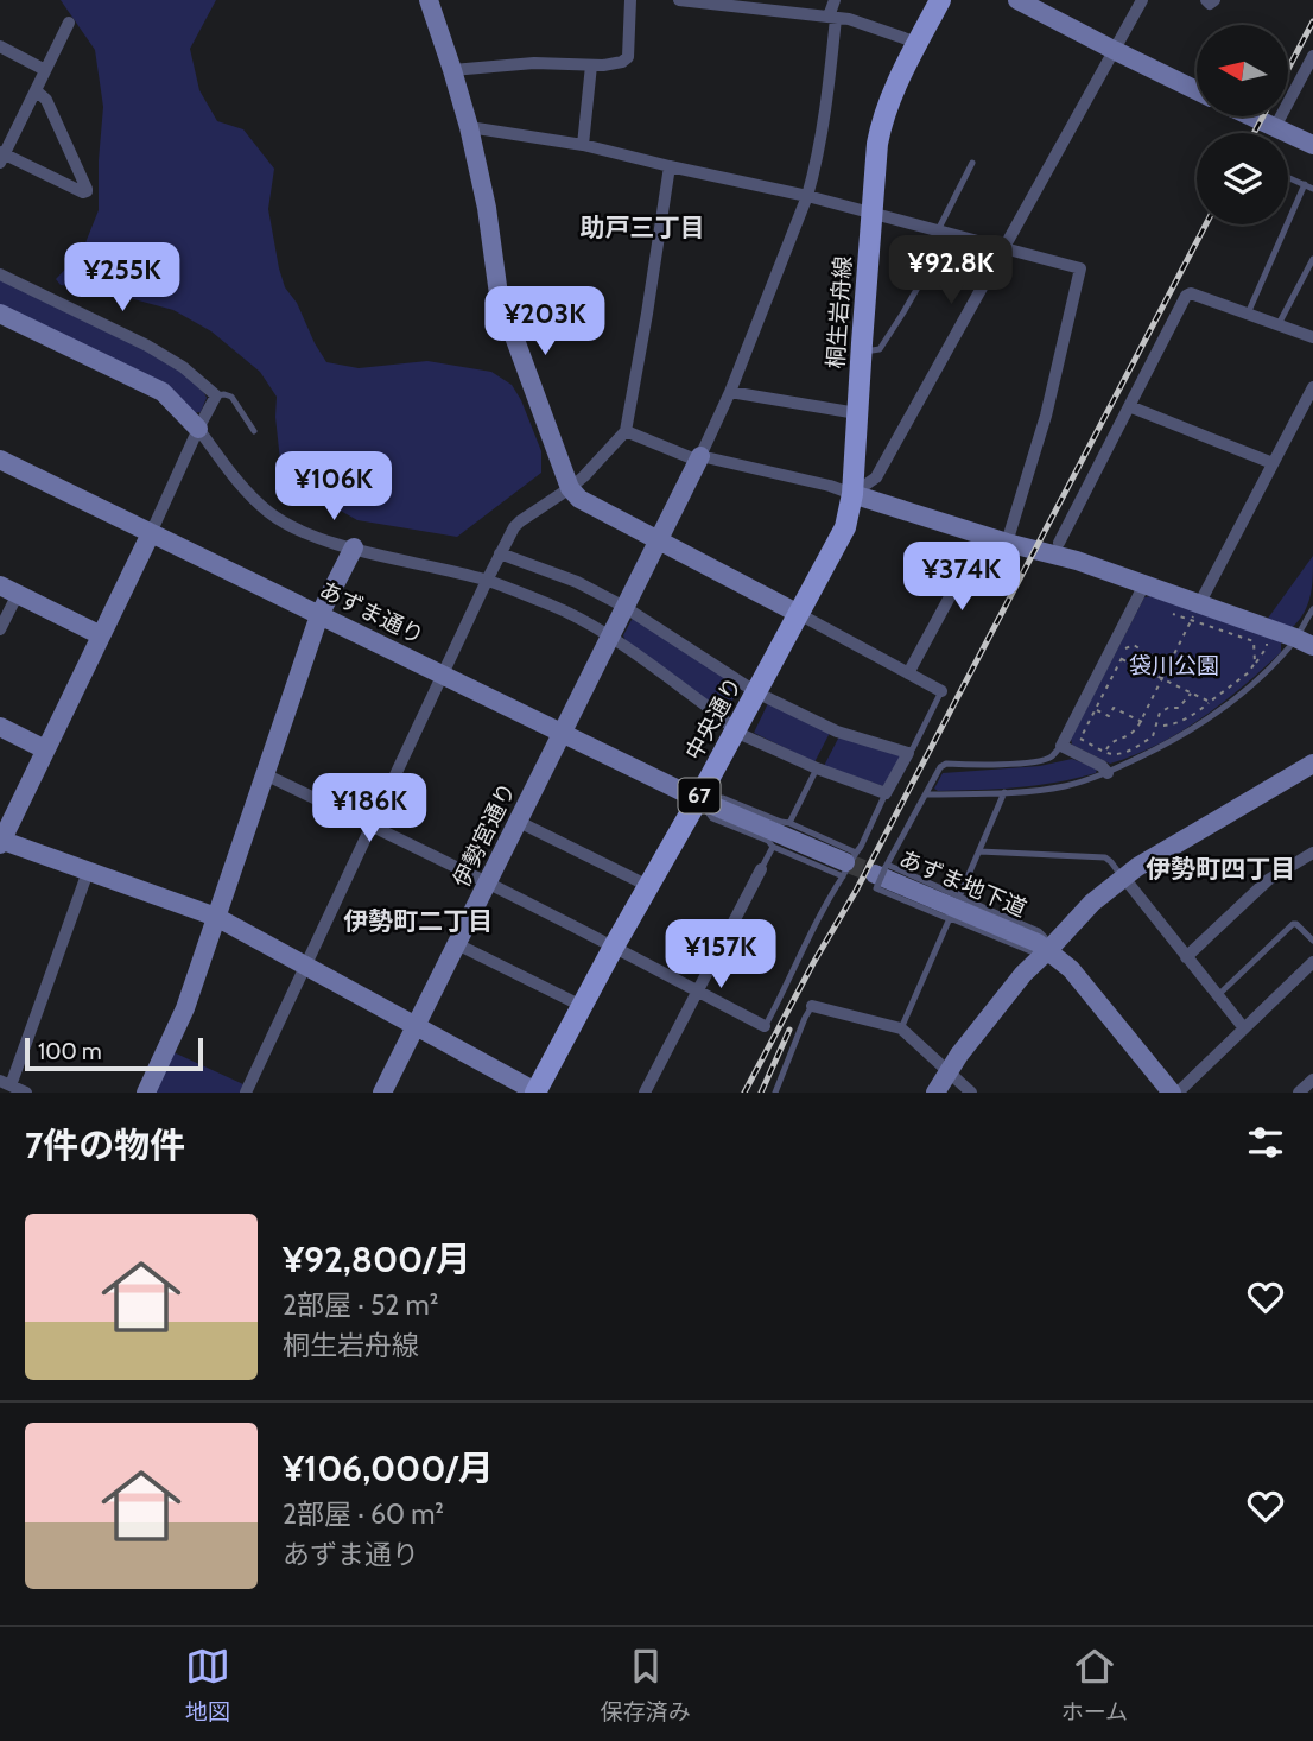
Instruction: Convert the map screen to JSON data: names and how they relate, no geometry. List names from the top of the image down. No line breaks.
{"streets":{"main road":["桐生岩舟線","中央通り","67"],"street":["あずま通り","伊勢宮通り","あずま地下道"]},"crossings":[["桐生岩舟線","中央通り"],["あずま通り","中央通り"],["あずま通り","伊勢宮通り"]],"districts":["助戸三丁目","伊勢町四丁目","伊勢町二丁目"],"parks":["袋川公園"],"scale_bar":"100 m","north":"left","page":{"price":["¥92.8K","¥255K","¥203K","¥106K","¥374K","¥186K","¥157K"],"scale":"100 m","heading":"7件の物件","list":[{"name":"¥92,800/月","note":"2部屋 · 52 m² · 桐生岩舟線"},{"name":"¥106,000/月","note":"2部屋 · 60 m² · あずま通り"}],"tabs":["地図","保存済み","ホーム"]}}
